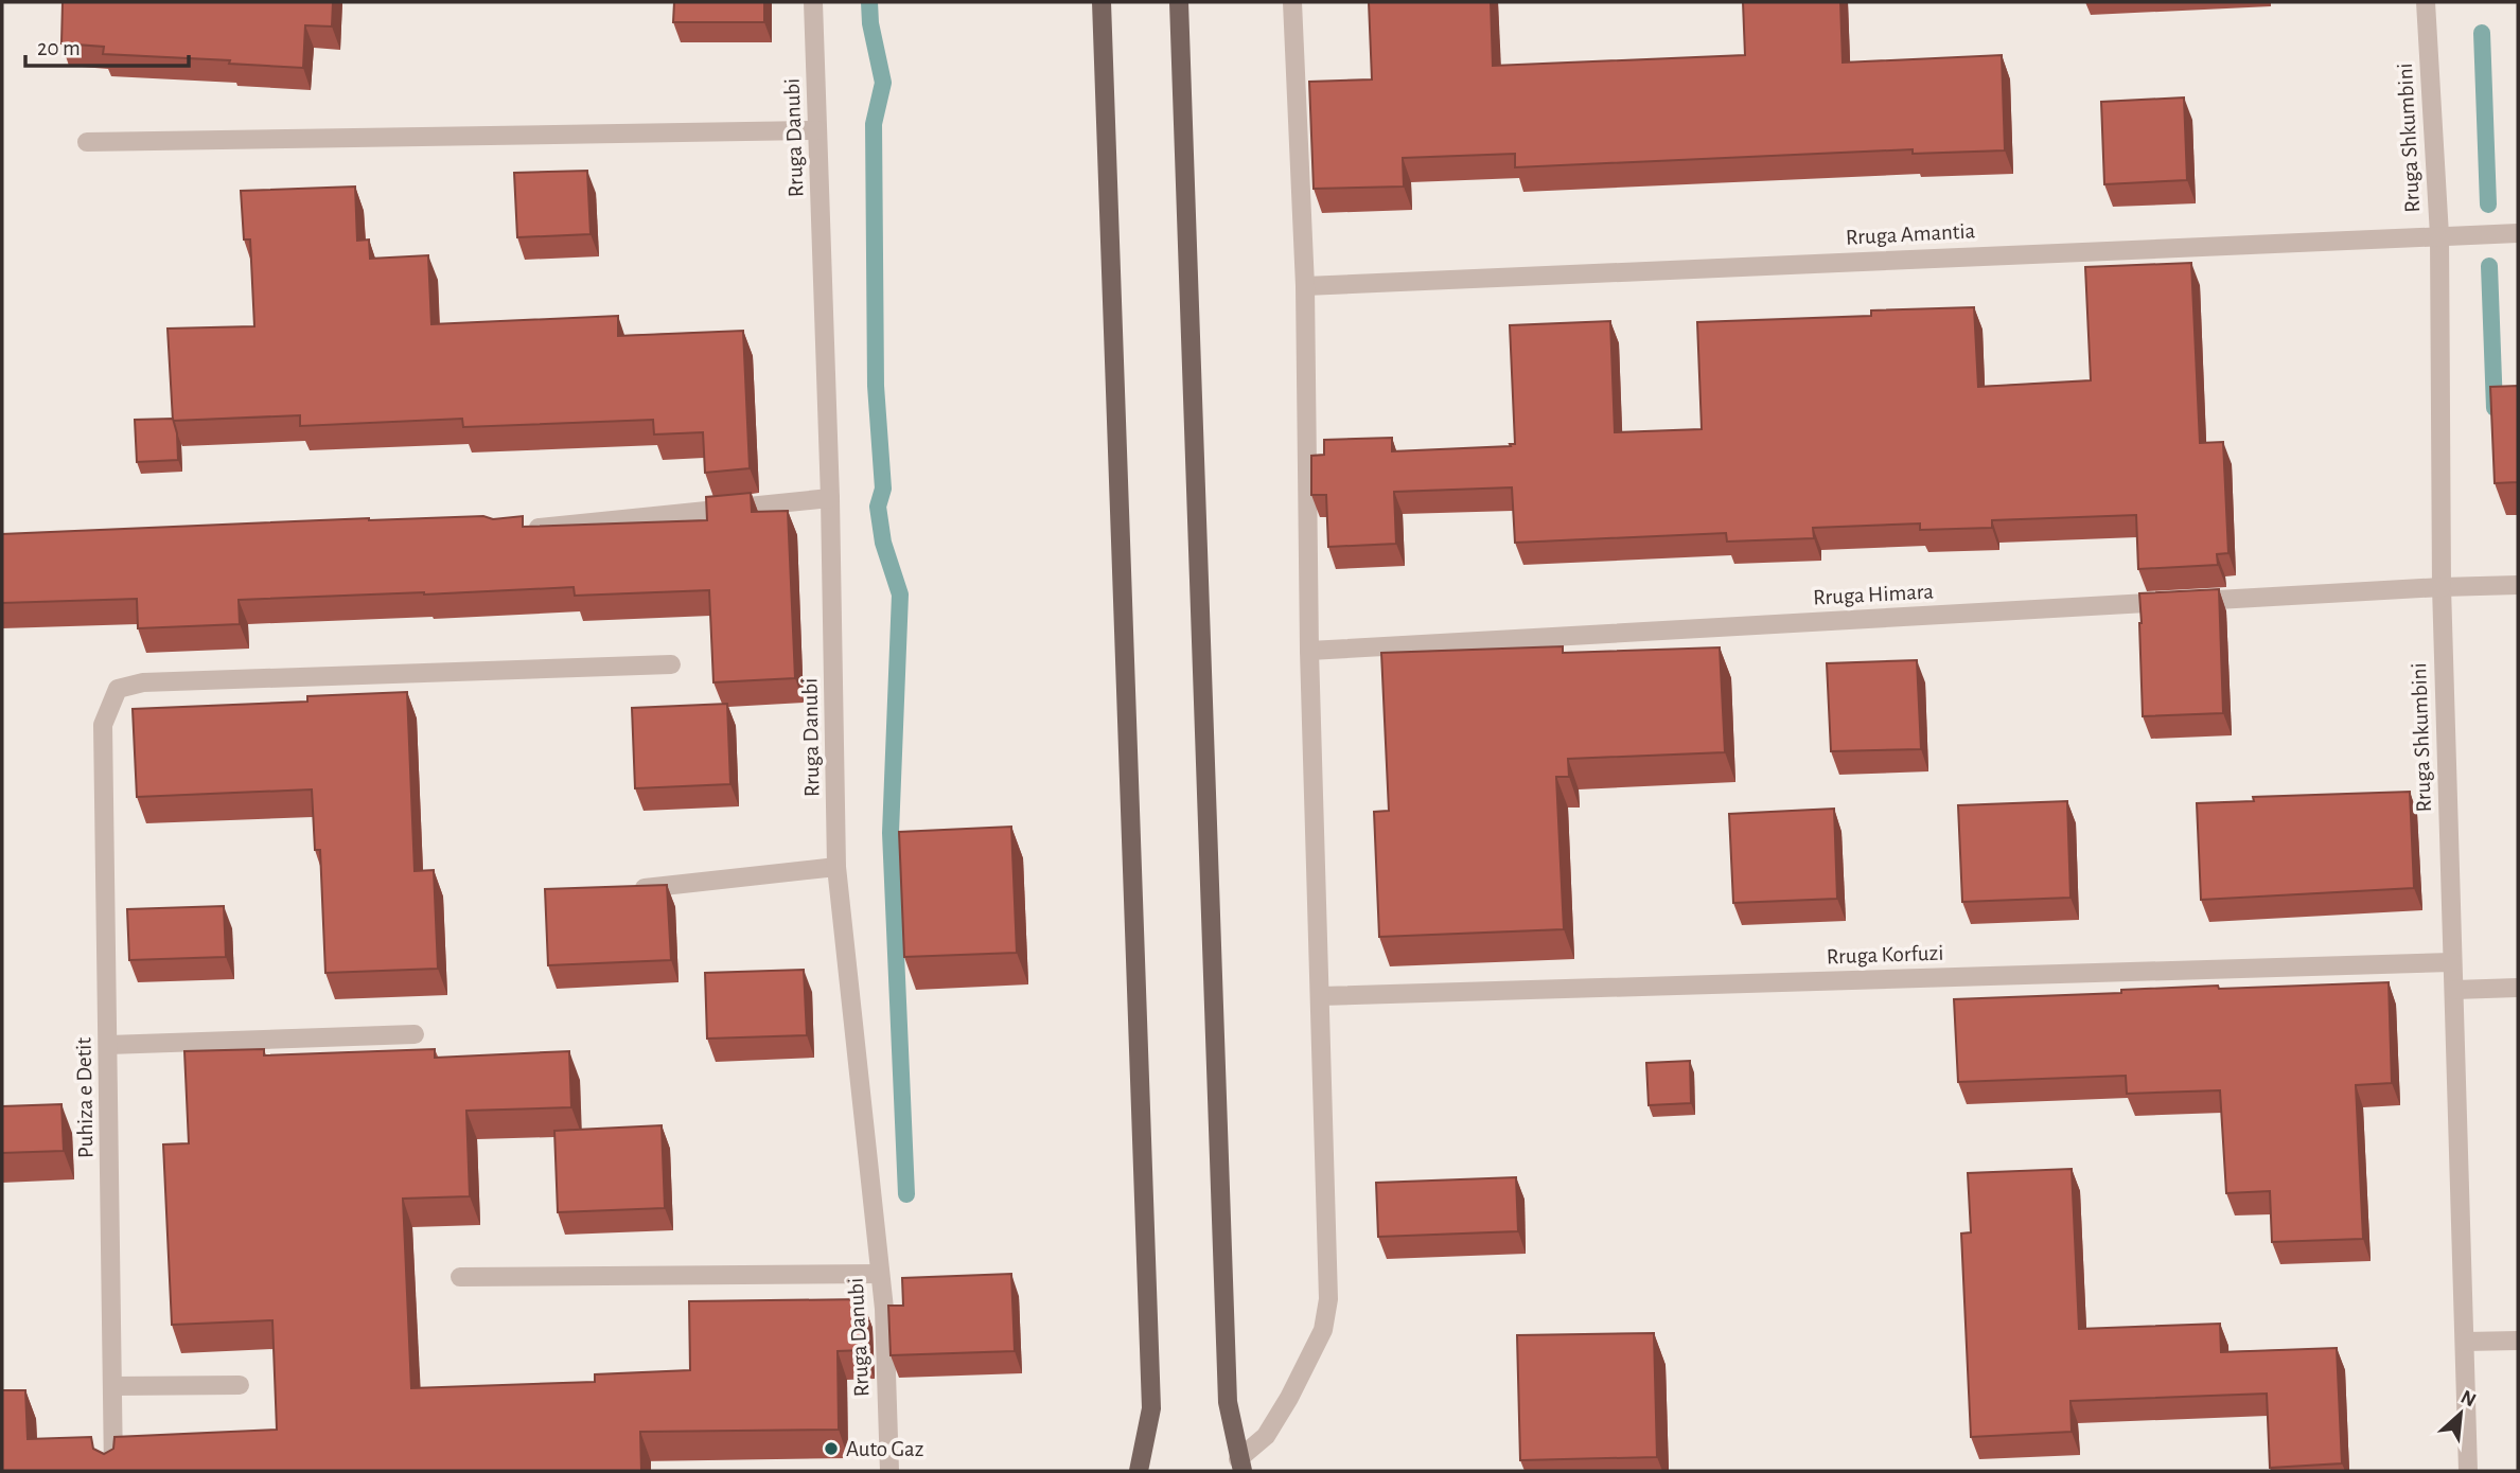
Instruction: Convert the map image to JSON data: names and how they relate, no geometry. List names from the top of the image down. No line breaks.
{"streets":{"street":["Rruga Danubi","Rruga Shkumbini","Rruga Amantia","Rruga Himara","Rruga Korfuzi","Puhiza e Detit"]},"crossings":[["Rruga Shkumbini","Rruga Amantia"],["Rruga Shkumbini","Rruga Himara"],["Rruga Shkumbini","Rruga Korfuzi"]],"places":["Auto Gaz"],"scale_bar":"20 m","north":"top right"}
